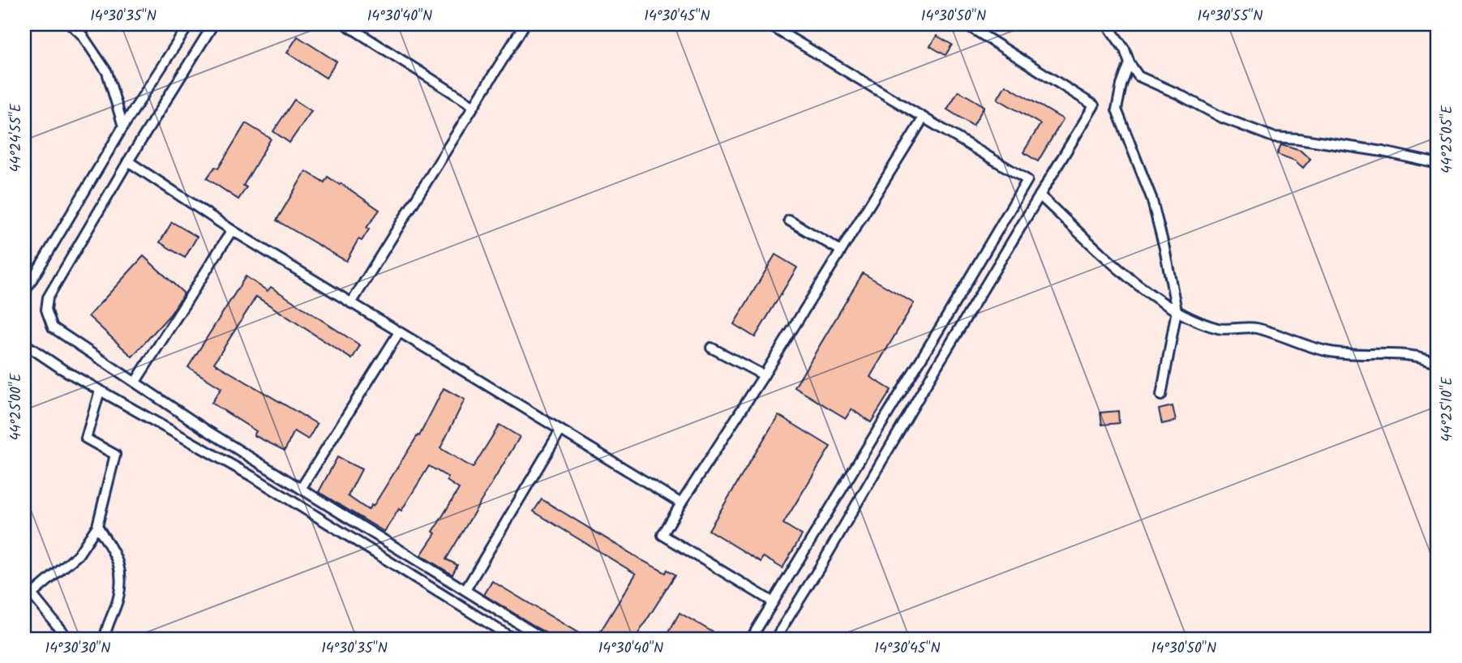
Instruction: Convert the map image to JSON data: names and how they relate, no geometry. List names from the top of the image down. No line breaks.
{"coordinates":["14°30'35\"N","14°30'40\"N","14°30'45\"N","14°30'50\"N","14°30'55\"N","44°24'55\"E","44°25'05\"E","44°25'00\"E","44°25'10\"E","14°30'30\"N"]}
